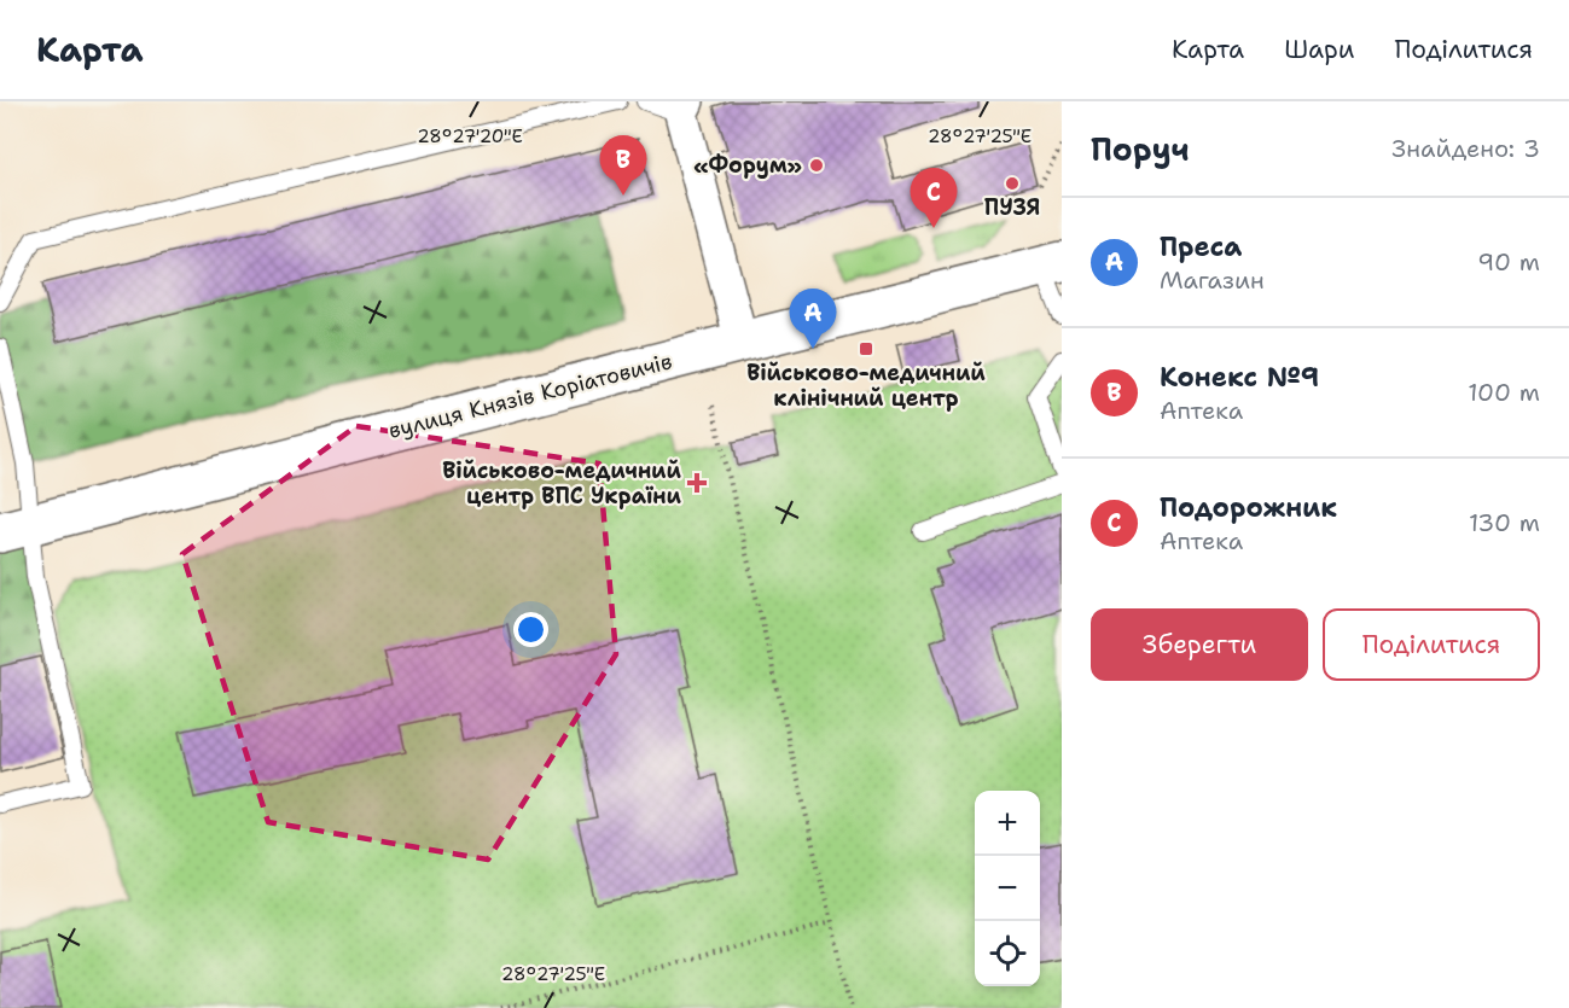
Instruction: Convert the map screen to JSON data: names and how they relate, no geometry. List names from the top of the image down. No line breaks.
{"streets":{"main road":["вулиця Князів Коріатовичів"]},"places":{"other":["«Форум»","ПУЗЯ"],"transit":["Військово-медичний клінічний центр"],"health":["Військово-медичний центр ВПС України"]},"page":{"header":"Карта","nav":["Карта","Шари","Поділитися"],"heading":["Поруч","Знайдено: 3"],"pins":["B","C","A"],"list":[{"mark":"A","name":"Преса","note":"Магазин","value":"90 m"},{"mark":"B","name":"Конекс №9","note":"Аптека","value":"100 m"},{"mark":"C","name":"Подорожник","note":"Аптека","value":"130 m"}],"buttons":["Зберегти","Поділитися"],"map_buttons":["+","−"]},"coordinates":["28°27'20\"E","28°27'25\"E"]}
